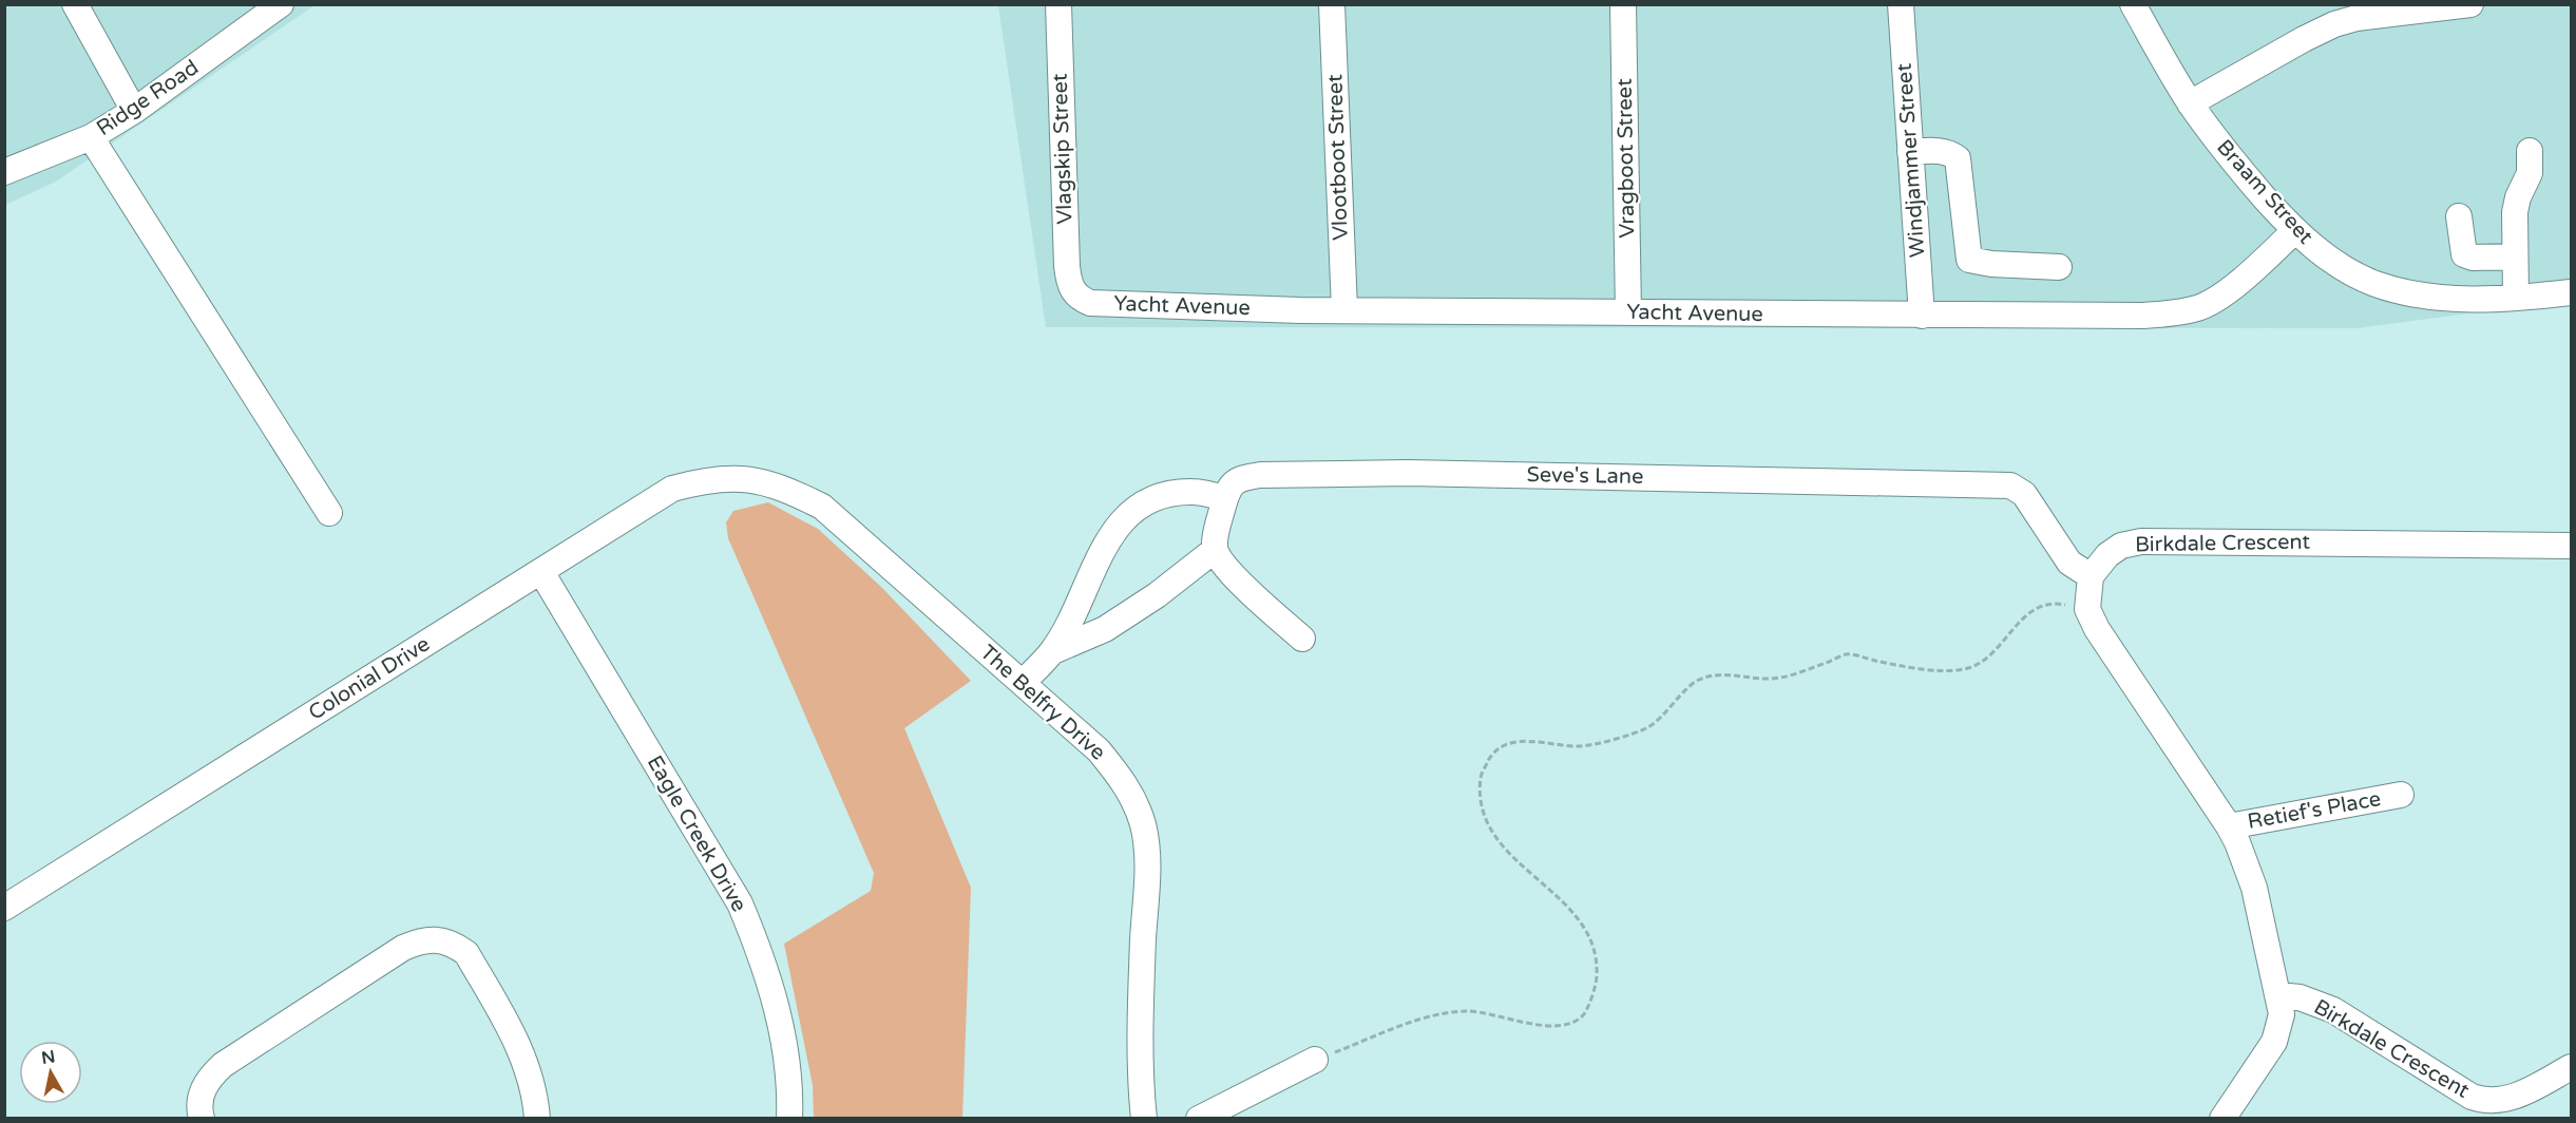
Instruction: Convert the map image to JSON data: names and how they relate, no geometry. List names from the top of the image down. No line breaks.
{"streets":{"street":["Ridge Road","Vlagskip Street","Vlootboot Street","Vragboot Street","Windjammer Street","Braam Street","Yacht Avenue","Seve's Lane","Birkdale Crescent","Colonial Drive","The Belfry Drive","Retief's Place","Eagle Creek Drive"]},"crossings":[["Vlagskip Street","Yacht Avenue"],["Vlootboot Street","Yacht Avenue"],["Vragboot Street","Yacht Avenue"],["Windjammer Street","Yacht Avenue"],["Braam Street","Yacht Avenue"],["Seve's Lane","Birkdale Crescent"],["Birkdale Crescent","Retief's Place"],["Colonial Drive","The Belfry Drive"],["Colonial Drive","Eagle Creek Drive"]],"north":"top"}
